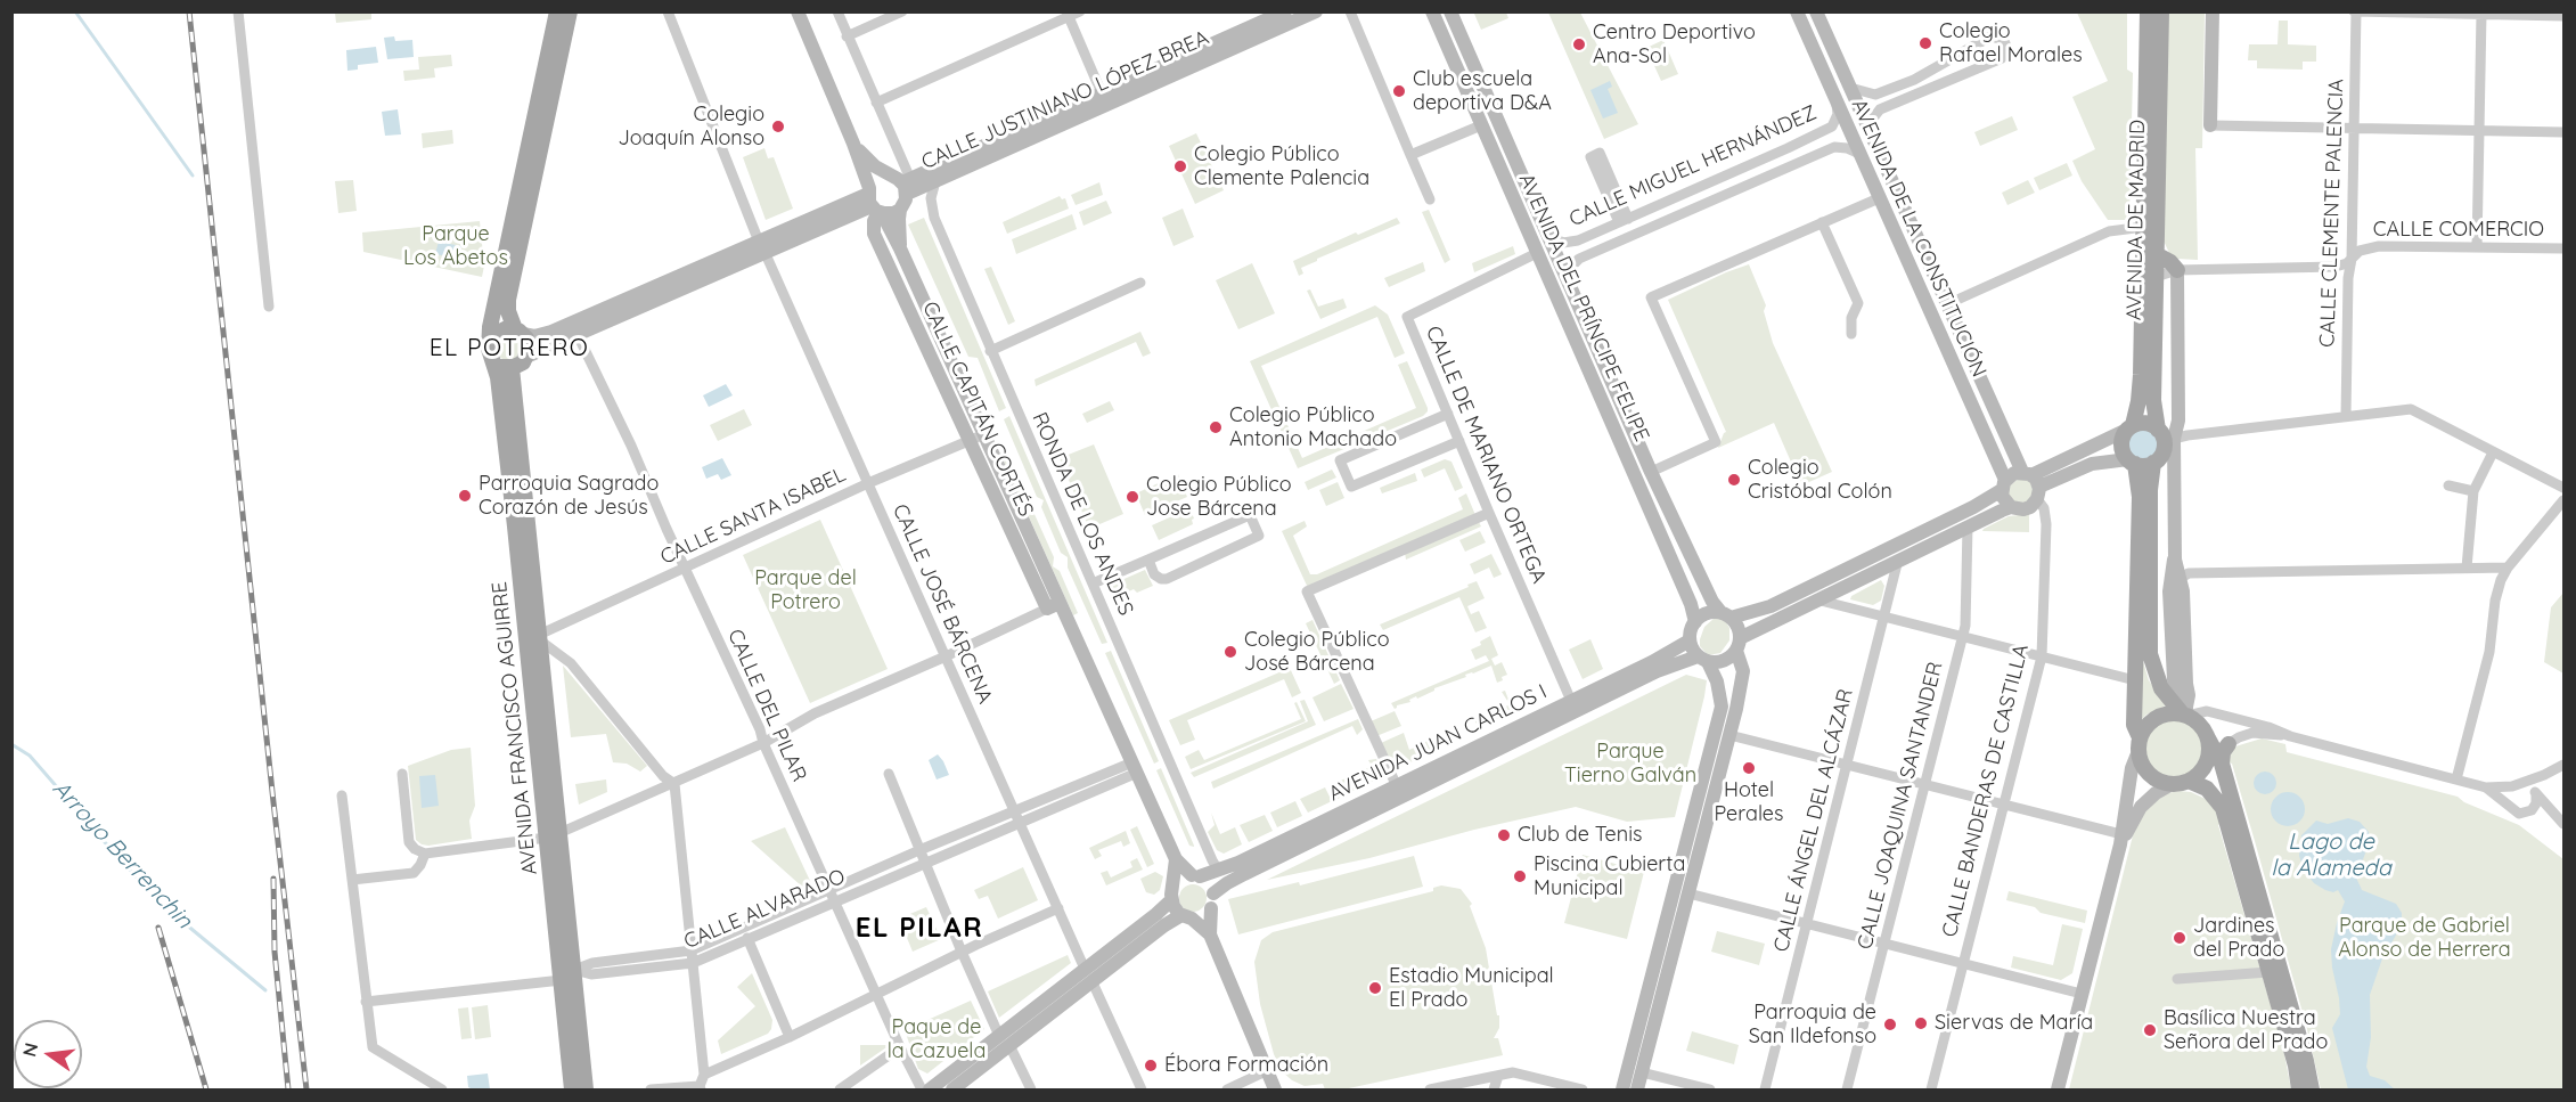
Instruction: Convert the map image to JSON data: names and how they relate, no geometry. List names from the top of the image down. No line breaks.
{"streets":{"main road":["AVENIDA DE MADRID","AVENIDA FRANCISCO AGUIRRE"],"street":["CALLE JUSTINIANO LÓPEZ BREA","CALLE MIGUEL HERNÁNDEZ","CALLE CLEMENTE PALENCIA","CALLE COMERCIO","AVENIDA DE LA CONSTITUCIÓN","AVENIDA DEL PRÍNCIPE FELIPE","CALLE CAPITÁN CORTÉS","CALLE DE MARIANO ORTEGA","RONDA DE LOS ANDES","CALLE SANTA ISABEL","CALLE JOSÉ BÁRCENA","CALLE DEL PILAR","AVENIDA JUAN CARLOS I","CALLE BANDERAS DE CASTILLA","CALLE JOAQUINA SANTANDER","CALLE ÁNGEL DEL ALCÁZAR","CALLE ALVARADO"]},"crossings":[["CALLE JUSTINIANO LÓPEZ BREA","CALLE CAPITÁN CORTÉS"],["CALLE JUSTINIANO LÓPEZ BREA","RONDA DE LOS ANDES"],["CALLE MIGUEL HERNÁNDEZ","AVENIDA DE LA CONSTITUCIÓN"],["CALLE MIGUEL HERNÁNDEZ","AVENIDA DEL PRÍNCIPE FELIPE"],["CALLE CLEMENTE PALENCIA","CALLE COMERCIO"],["AVENIDA DE MADRID","CALLE COMERCIO"],["AVENIDA DE LA CONSTITUCIÓN","CALLE BANDERAS DE CASTILLA"],["AVENIDA DEL PRÍNCIPE FELIPE","CALLE DE MARIANO ORTEGA"],["AVENIDA DEL PRÍNCIPE FELIPE","AVENIDA JUAN CARLOS I"],["CALLE CAPITÁN CORTÉS","RONDA DE LOS ANDES"],["CALLE CAPITÁN CORTÉS","CALLE SANTA ISABEL"],["CALLE CAPITÁN CORTÉS","AVENIDA JUAN CARLOS I"],["CALLE CAPITÁN CORTÉS","CALLE ALVARADO"],["CALLE DE MARIANO ORTEGA","AVENIDA JUAN CARLOS I"],["RONDA DE LOS ANDES","AVENIDA JUAN CARLOS I"],["CALLE SANTA ISABEL","CALLE JOSÉ BÁRCENA"],["CALLE SANTA ISABEL","CALLE DEL PILAR"],["CALLE SANTA ISABEL","AVENIDA FRANCISCO AGUIRRE"],["CALLE JOSÉ BÁRCENA","CALLE ALVARADO"],["CALLE DEL PILAR","CALLE ALVARADO"],["AVENIDA FRANCISCO AGUIRRE","CALLE ALVARADO"]],"districts":["EL POTRERO","EL PILAR"],"water":["Lago de la Alameda","Arroyo Berrenchin"],"parks":["Parque Los Abetos","Parque del Potrero","Parque Tierno Galván","Parque de Gabriel Alonso de Herrera","Paque de la Cazuela"],"places":["Colegio Rafael Morales","Centro Deportivo Ana-Sol","Club escuela deportiva D&A","Colegio Joaquín Alonso","Colegio Público Clemente Palencia","Colegio Público Antonio Machado","Colegio Cristóbal Colón","Parroquia Sagrado Corazón de Jesús","Colegio Público Jose Bárcena","Colegio Público José Bárcena","Hotel Perales","Club de Tenis","Piscina Cubierta Municipal","Jardines del Prado","Estadio Municipal El Prado","Siervas de María","Parroquia de San Ildefonso","Basílica Nuestra Señora del Prado","Ébora Formación"],"north":"left"}
